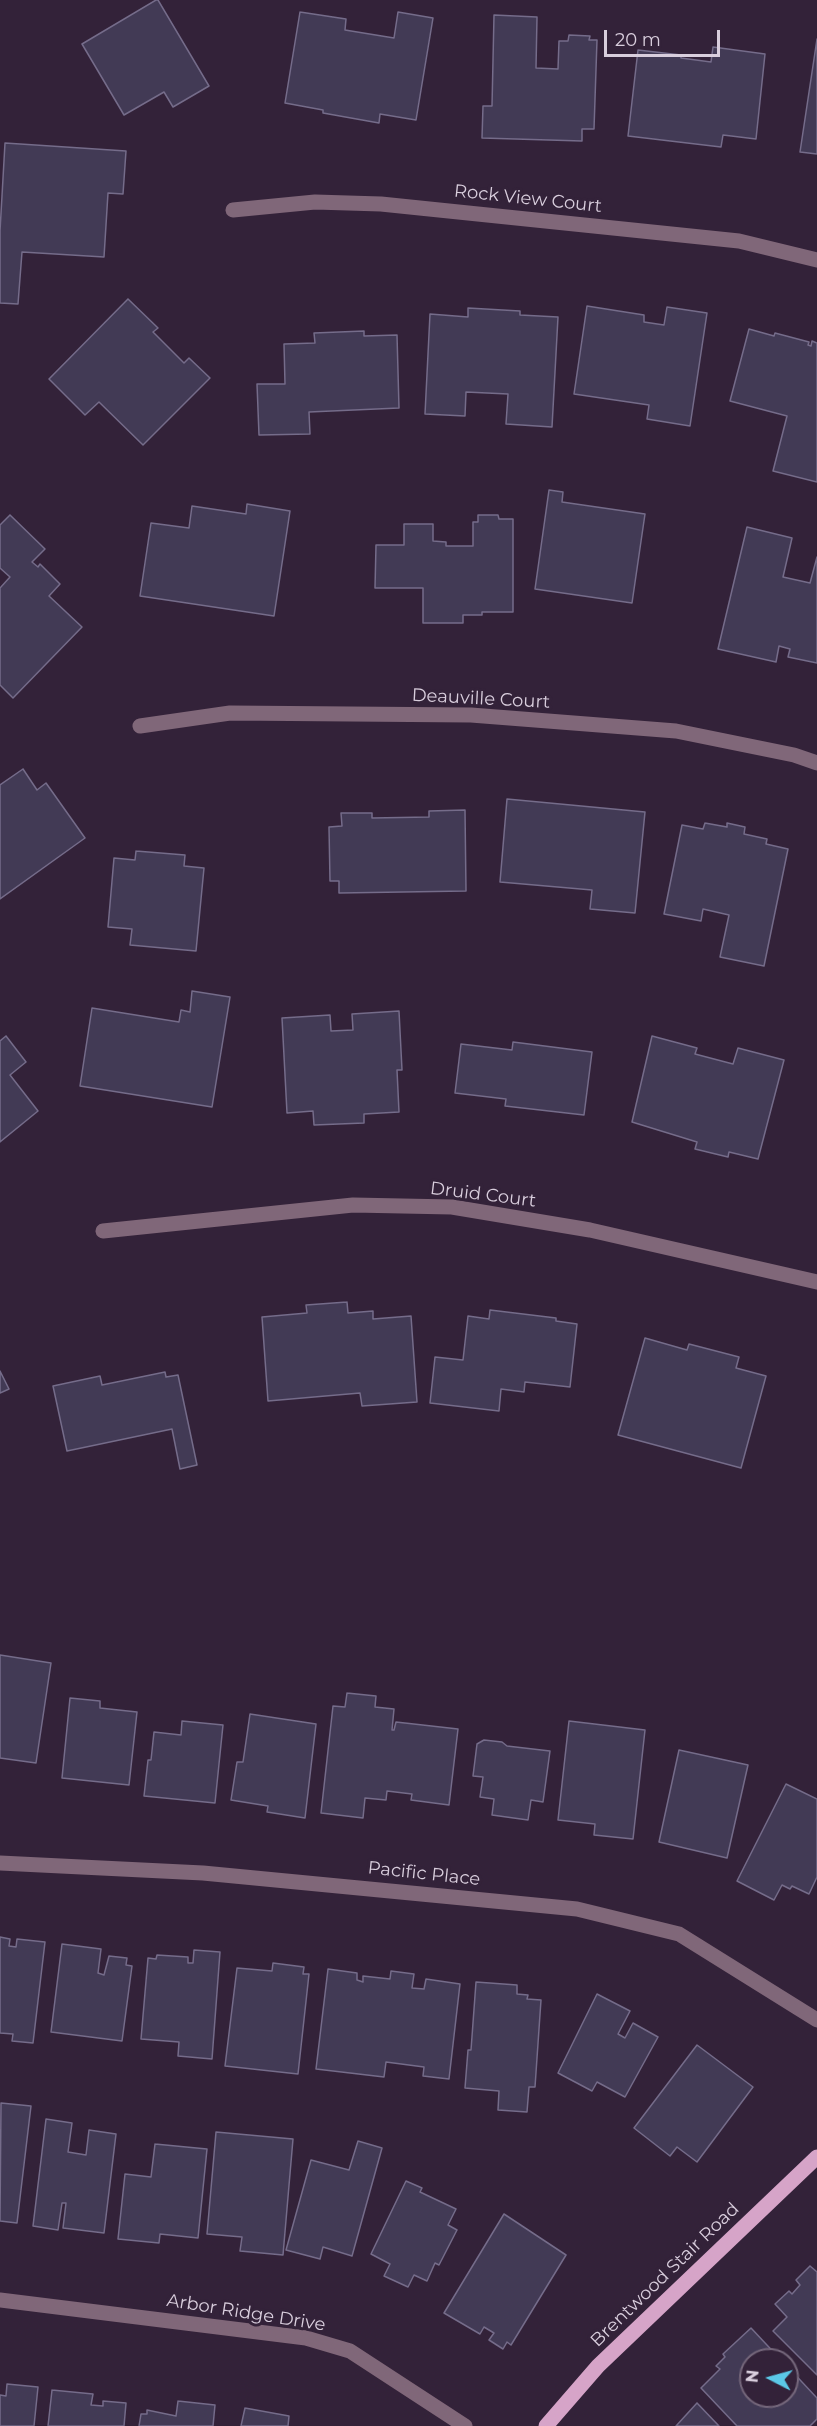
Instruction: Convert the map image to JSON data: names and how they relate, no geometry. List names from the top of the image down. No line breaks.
{"streets":{"main road":["Brentwood Stair Road"],"street":["Rock View Court","Deauville Court","Druid Court","Pacific Place","Arbor Ridge Drive"]},"scale_bar":"20 m","north":"left"}
